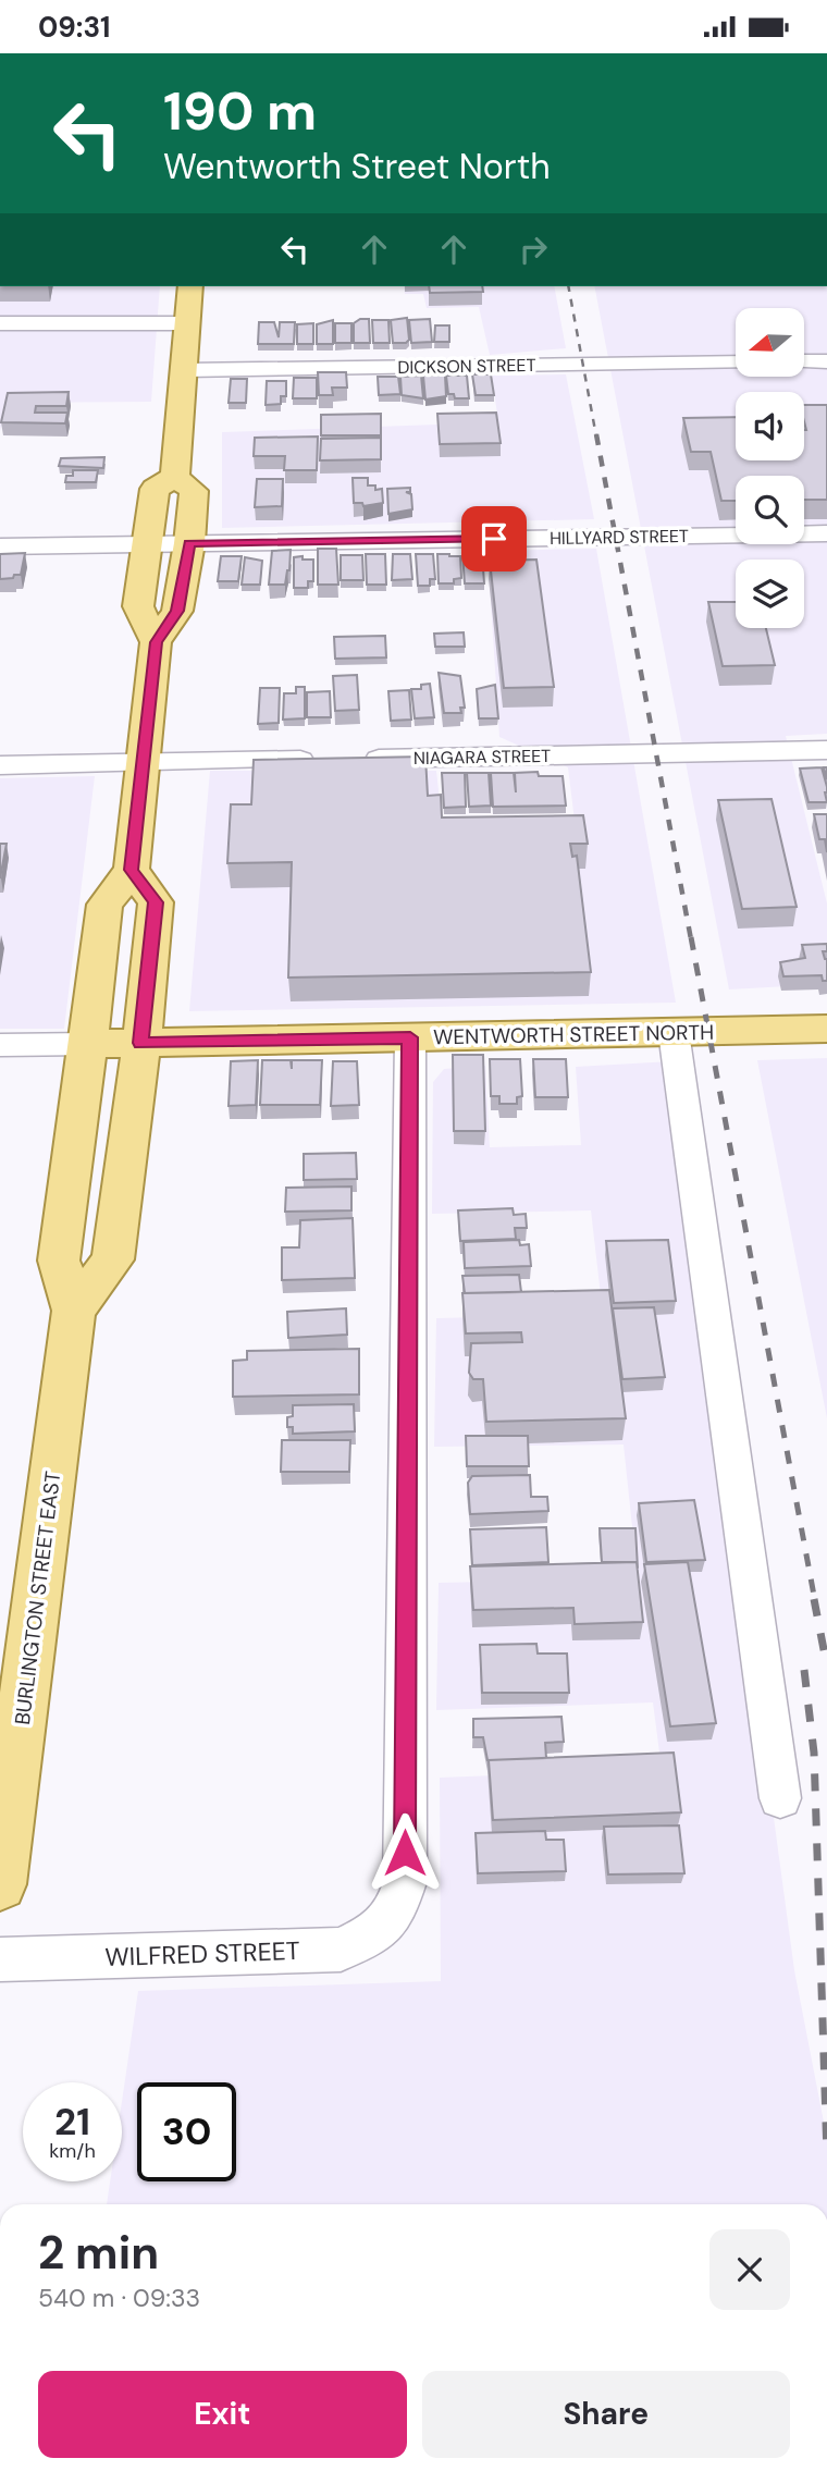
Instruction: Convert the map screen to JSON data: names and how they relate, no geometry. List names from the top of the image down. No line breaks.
{"streets":{"main road":["WENTWORTH STREET NORTH","BURLINGTON STREET EAST"],"street":["DICKSON STREET","HILLYARD STREET","NIAGARA STREET","WILFRED STREET"]},"crossings":[["WENTWORTH STREET NORTH","BURLINGTON STREET EAST"],["WENTWORTH STREET NORTH","WILFRED STREET"]],"north":"left","page":{"status":"09:31","turn":["190 m","Wentworth Street North"],"speed":"21 km/h","limit":"30","heading":["2 min","540 m · 09:33"],"buttons":["Exit","Share"]}}
